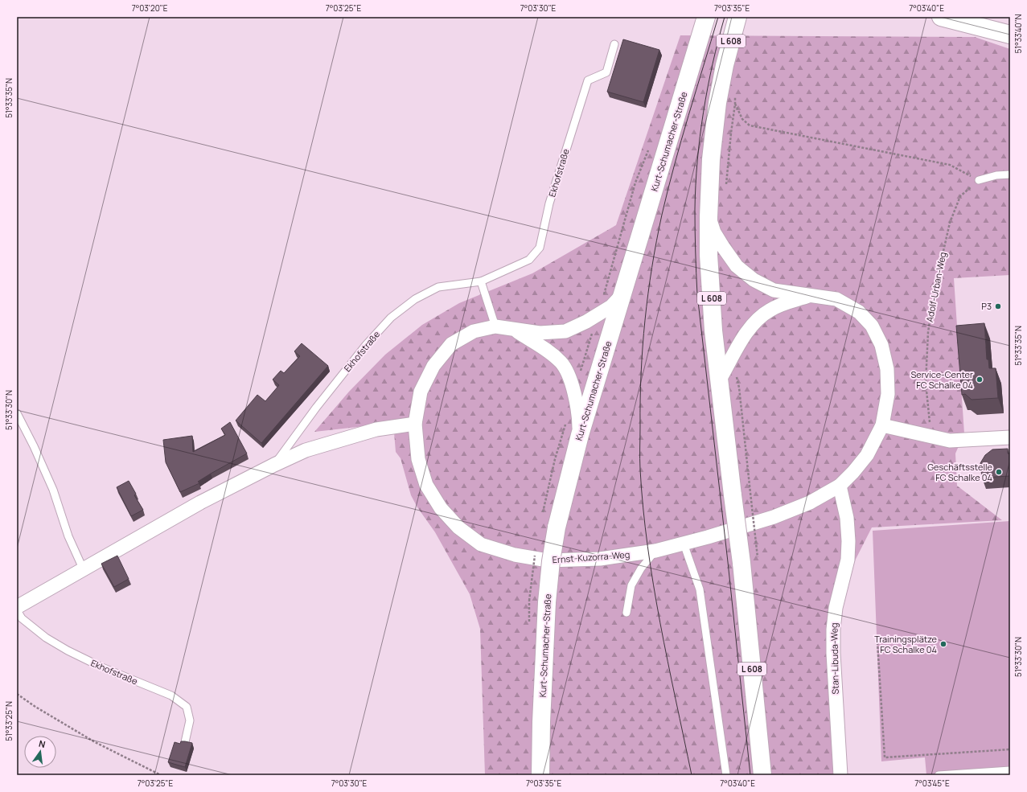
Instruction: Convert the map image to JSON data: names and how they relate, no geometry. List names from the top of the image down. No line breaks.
{"streets":{"main road":["L 608","Kurt-Schumacher-Straße"],"street":["Ekhofstraße","Ernst-Kuzorra-Weg","Stan-Libuda-Weg"],"path":["Adolf-Urban-Weg"]},"crossings":[["L 608","Ernst-Kuzorra-Weg"],["Kurt-Schumacher-Straße","Ernst-Kuzorra-Weg"],["Ekhofstraße","Ernst-Kuzorra-Weg"],["Ernst-Kuzorra-Weg","Stan-Libuda-Weg"]],"places":["P3","Service-Center FC Schalke 04","Geschäftsstelle FC Schalke 04","Trainingsplätze FC Schalke 04"],"north":"top","coordinates":["7°03'20\"E","7°03'25\"E","7°03'30\"E","7°03'35\"E","7°03'40\"E","51°33'40\"N","51°33'35\"N","51°33'30\"N","51°33'25\"N","7°03'45\"E"]}
